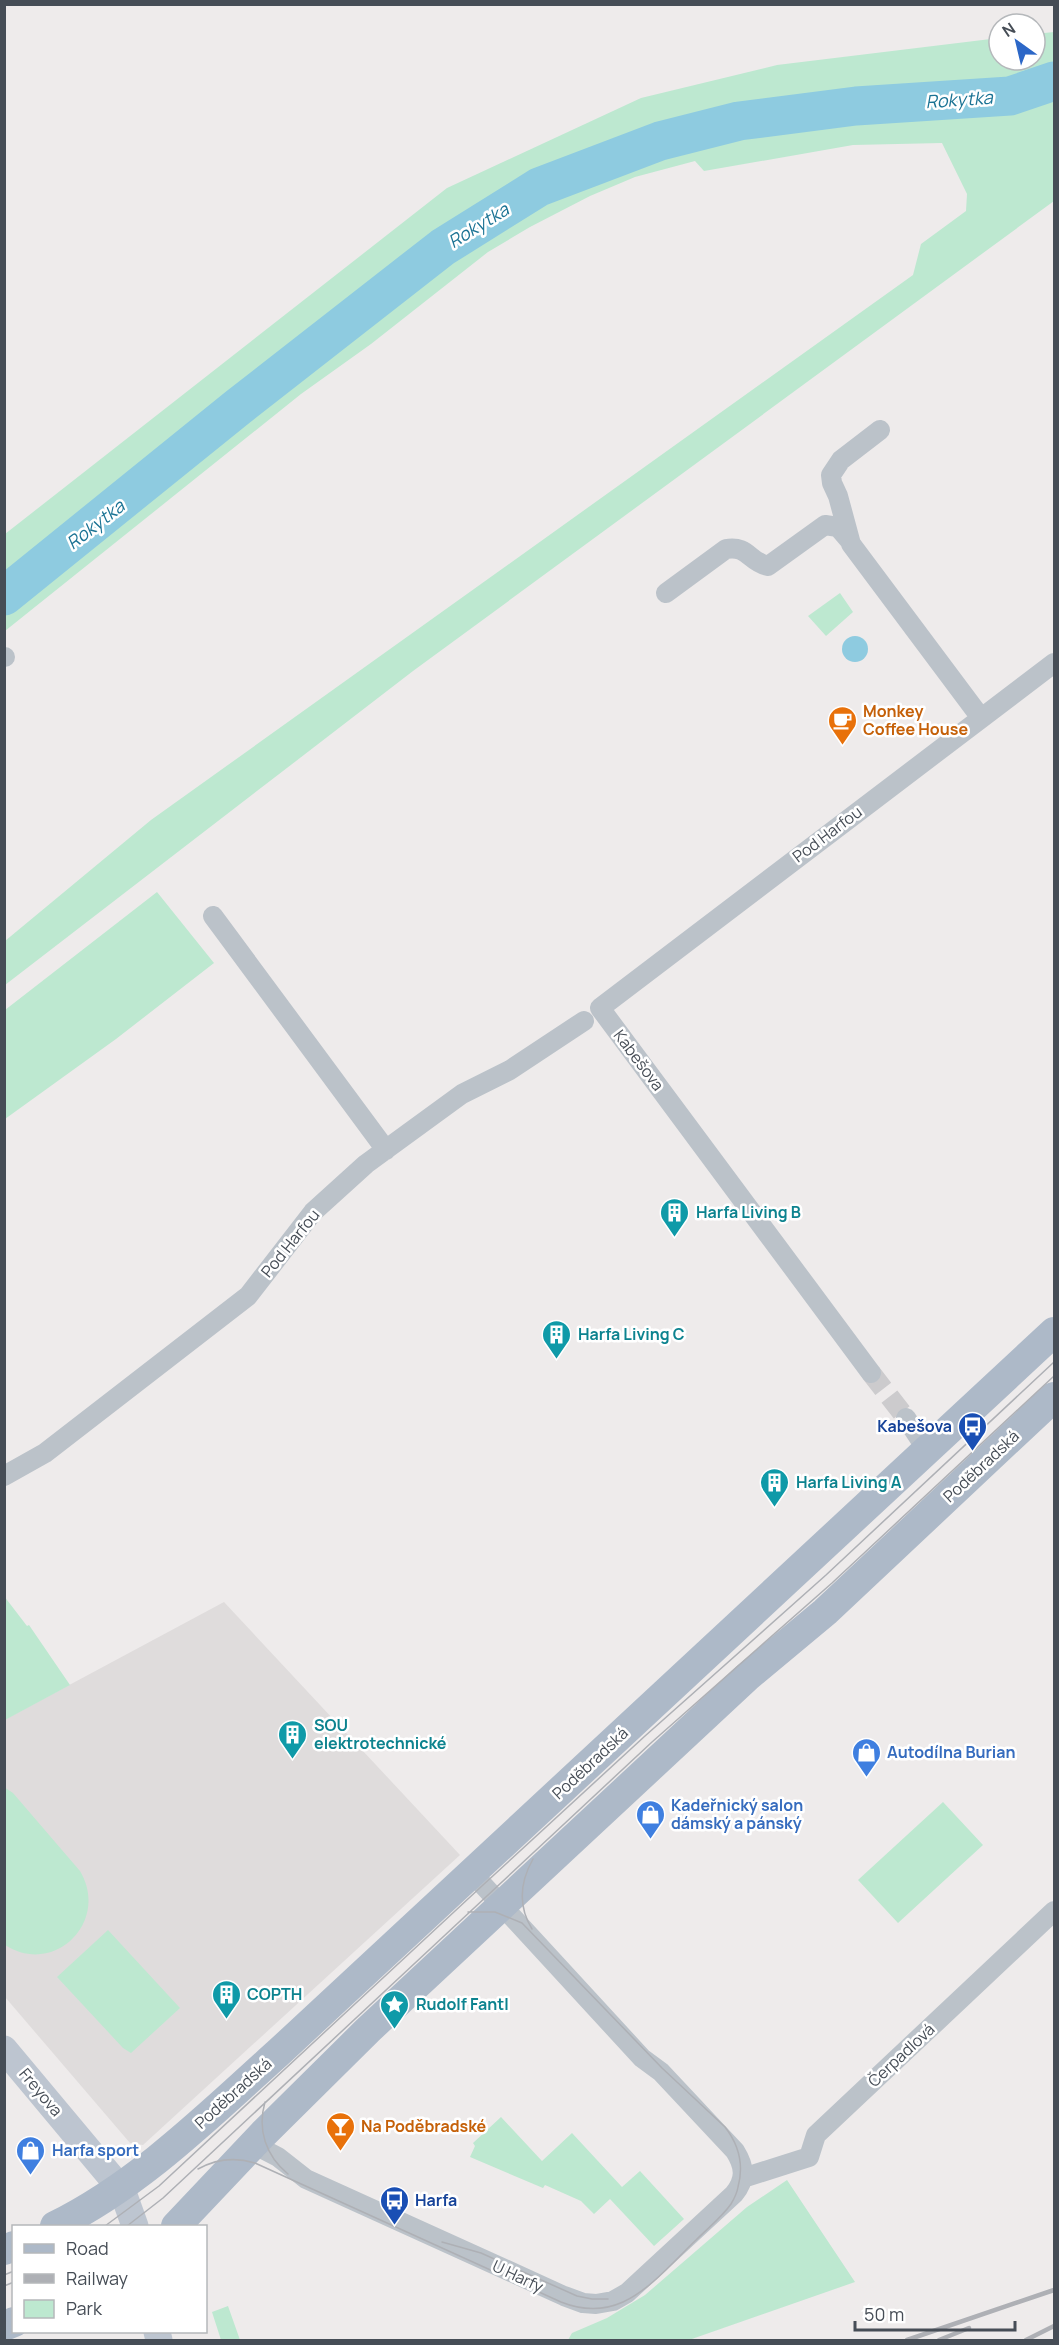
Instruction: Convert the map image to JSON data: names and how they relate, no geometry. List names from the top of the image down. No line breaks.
{"streets":{"main road":["Poděbradská","Freyova"],"street":["Pod Harfou","Kabešova","Čerpadlová","U Harfy"]},"crossings":[["Pod Harfou","Kabešova"],["Poděbradská","Freyova"],["Poděbradská","U Harfy"],["Čerpadlová","U Harfy"]],"water":["Rokytka"],"places":{"cafe":["Monkey Coffee House"],"building":["Harfa Living B","Harfa Living C","Harfa Living A","SOU elektrotechnické","COPTH"],"bus stop":["Kabešova","Harfa"],"shop":["Autodílna Burian","Kadeřnický salon dámský a pánský","Harfa sport"],"place":["Rudolf Fantl"],"bar":["Na Poděbradské"]},"legend":["Road","Railway","Park"],"scale_bar":"50 m","north":"top left"}
